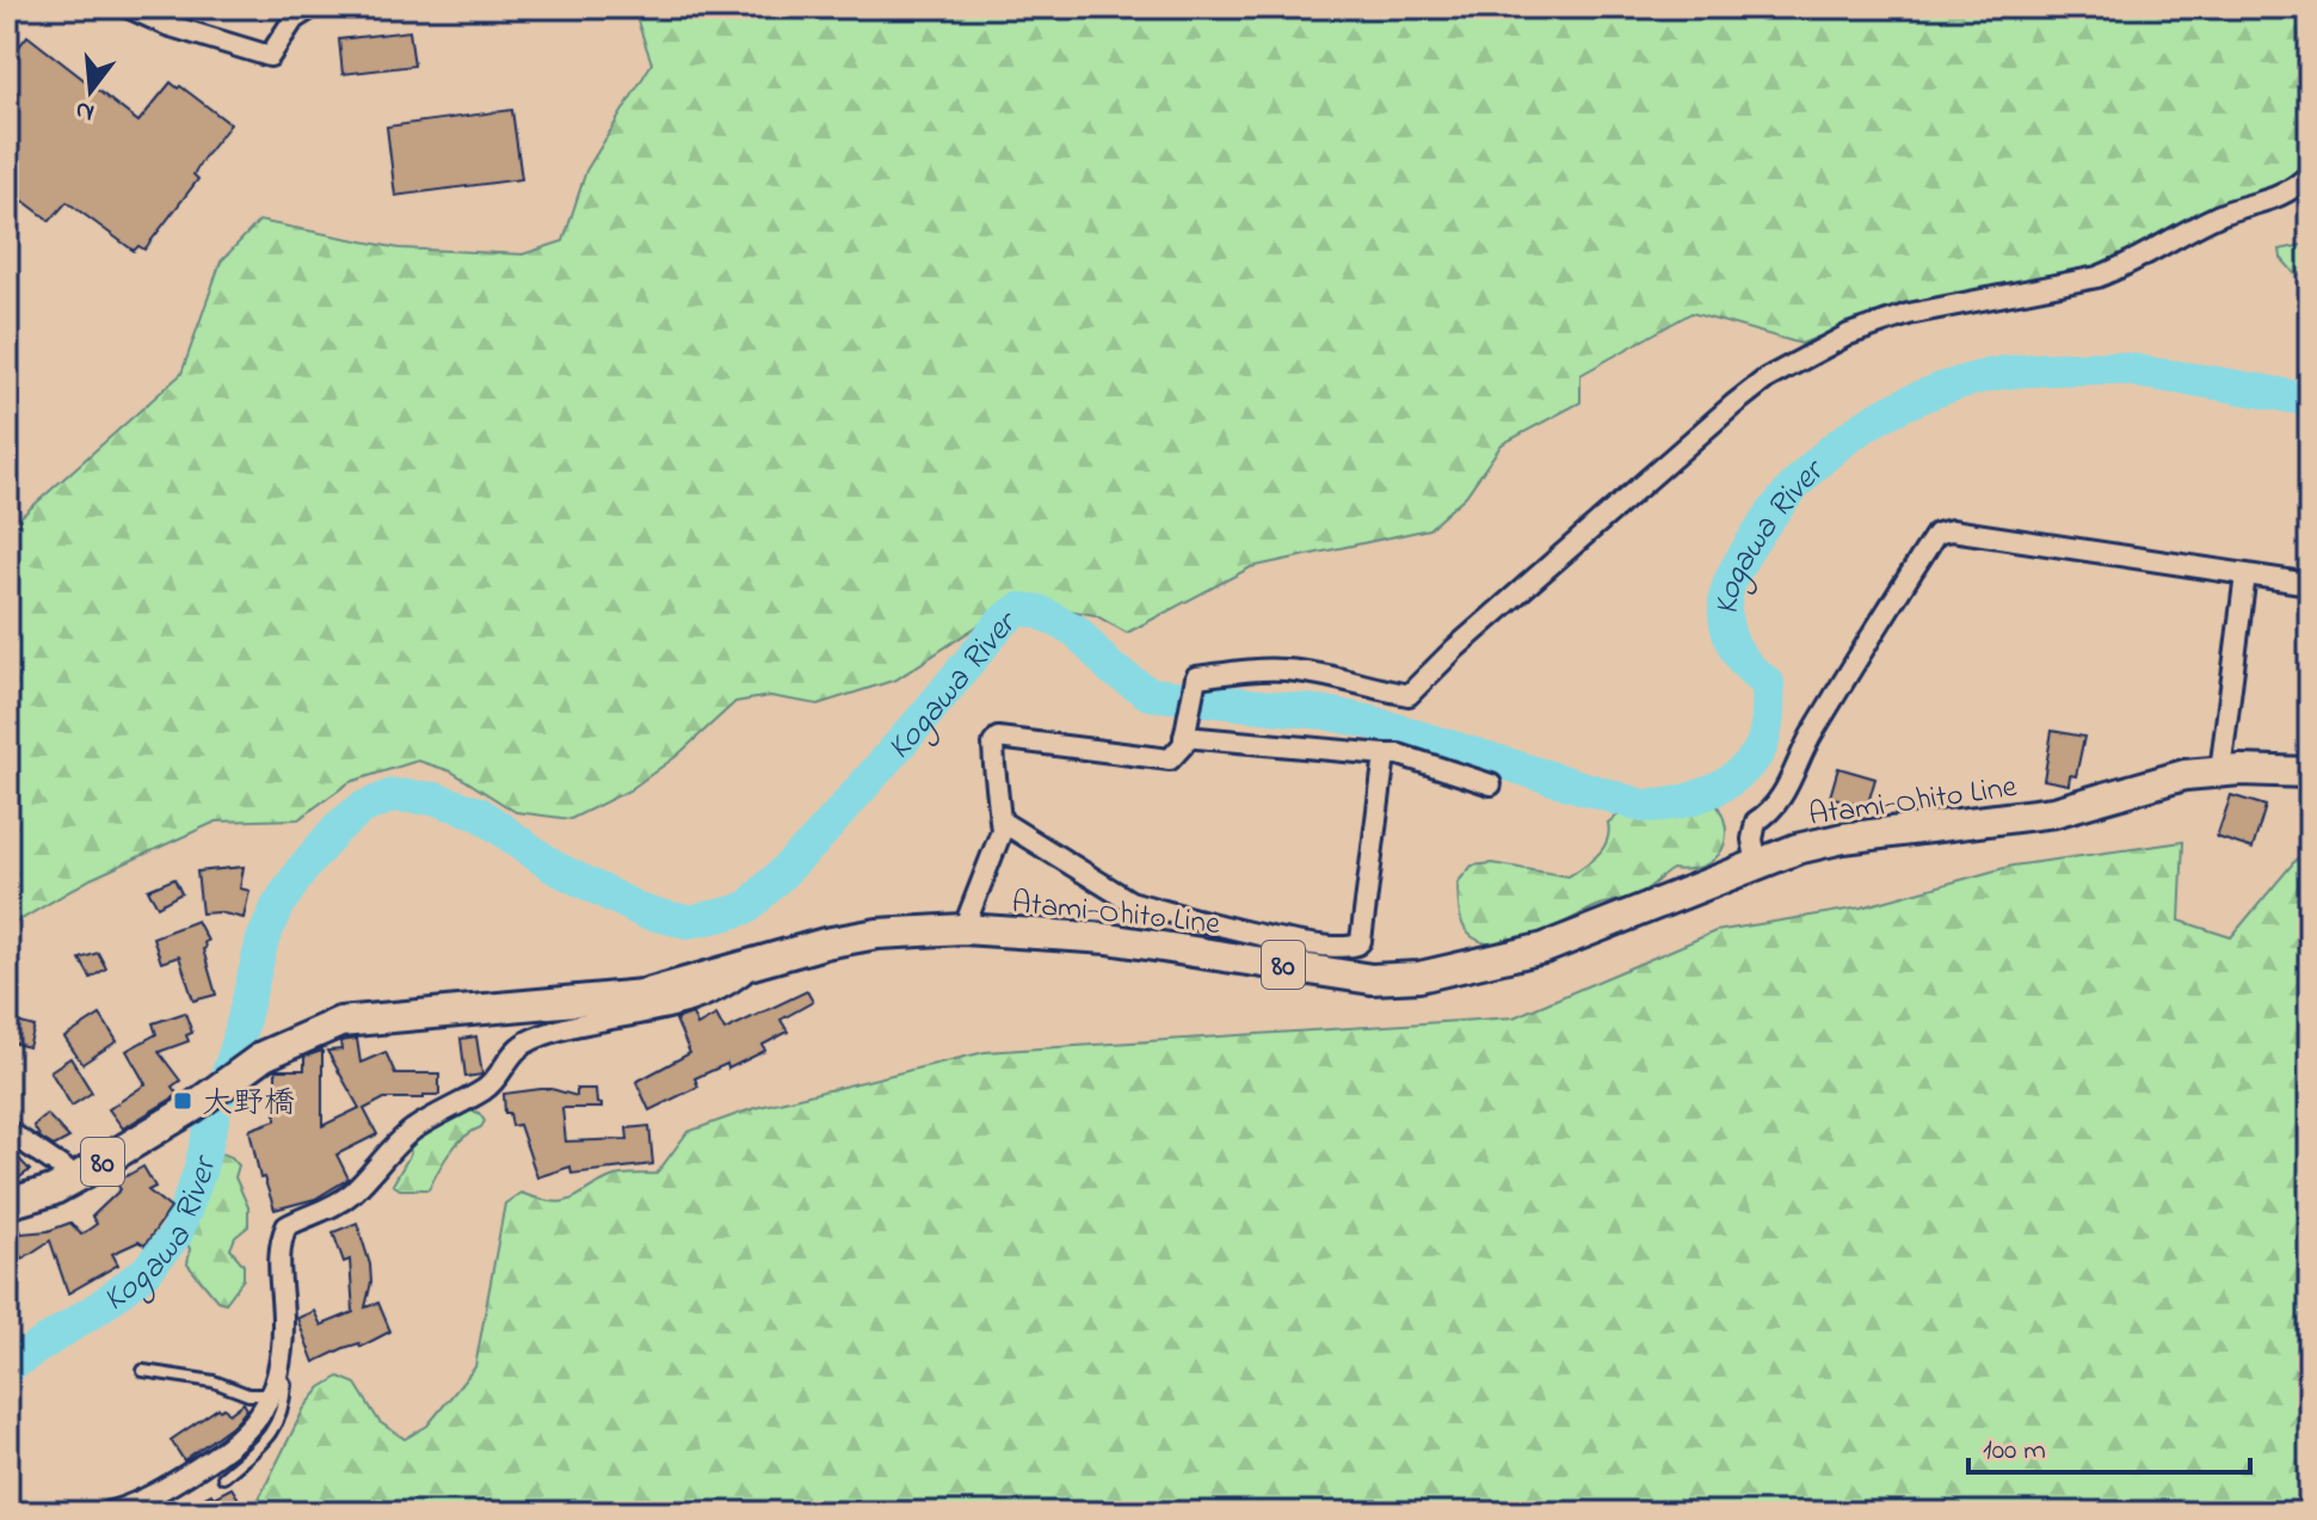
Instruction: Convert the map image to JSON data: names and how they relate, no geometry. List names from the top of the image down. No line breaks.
{"streets":{"main road":["Atami-Ohito Line","80"]},"crossings":[["Atami-Ohito Line","80"]],"water":["Kogawa River"],"places":{"transit":["大野橋"]},"scale_bar":"100 m","north":"bottom"}
